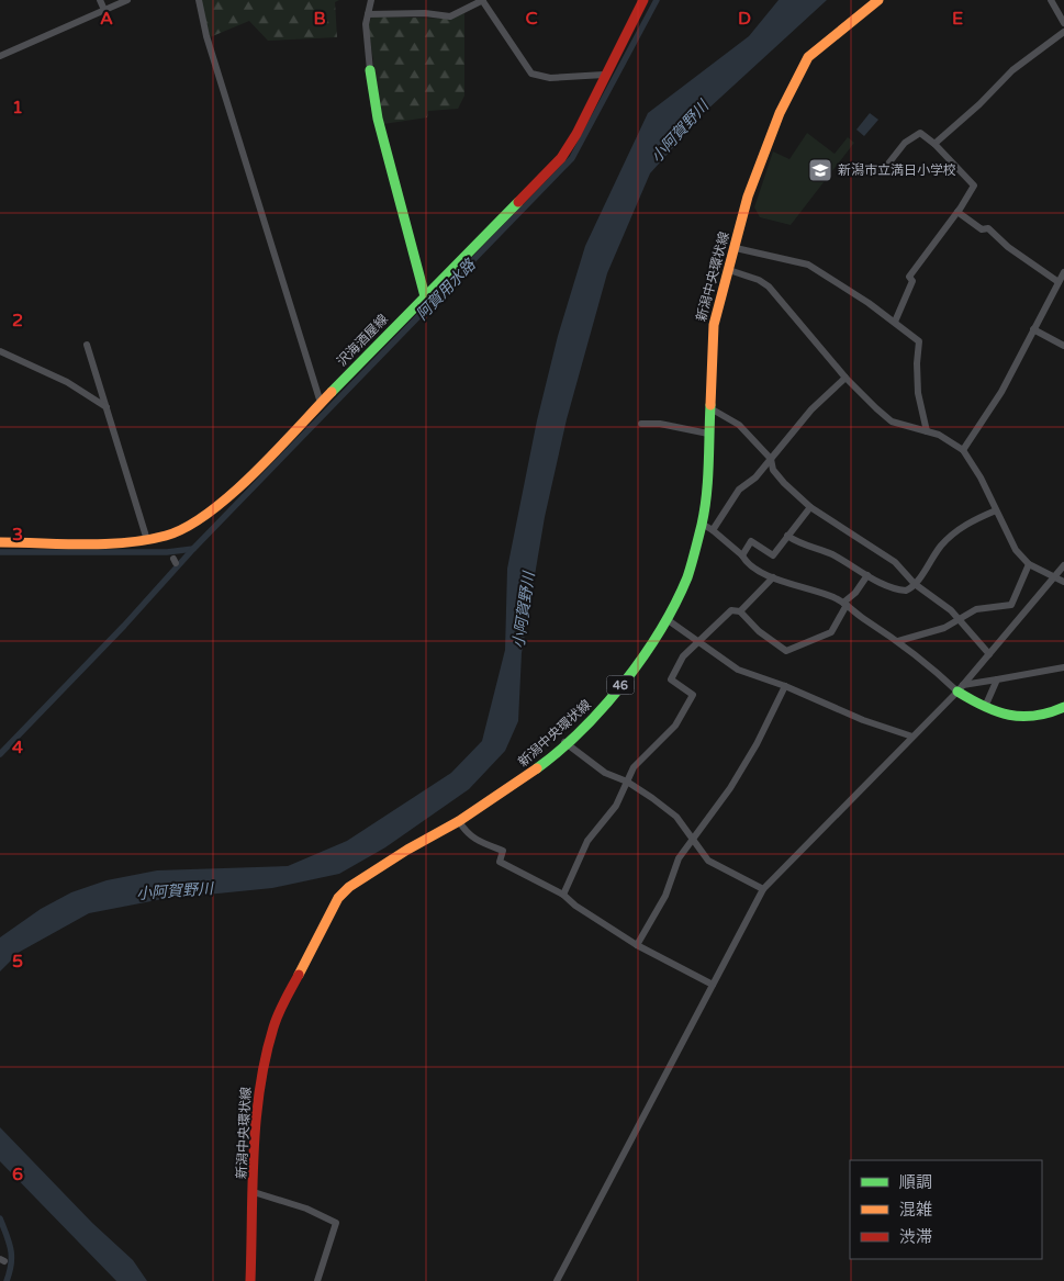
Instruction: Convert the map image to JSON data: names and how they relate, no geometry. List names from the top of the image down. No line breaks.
{"streets":{"main road":["新潟中央環状線","沢海酒屋線","46"]},"water":["小阿賀野川","阿賀用水路"],"places":{"school or university":["新潟市立満日小学校"]},"legend":["順調","混雑","渋滞"],"grid":{"columns":["A","B","C","D","E"],"rows":["1","2","3","4","5","6"]}}
